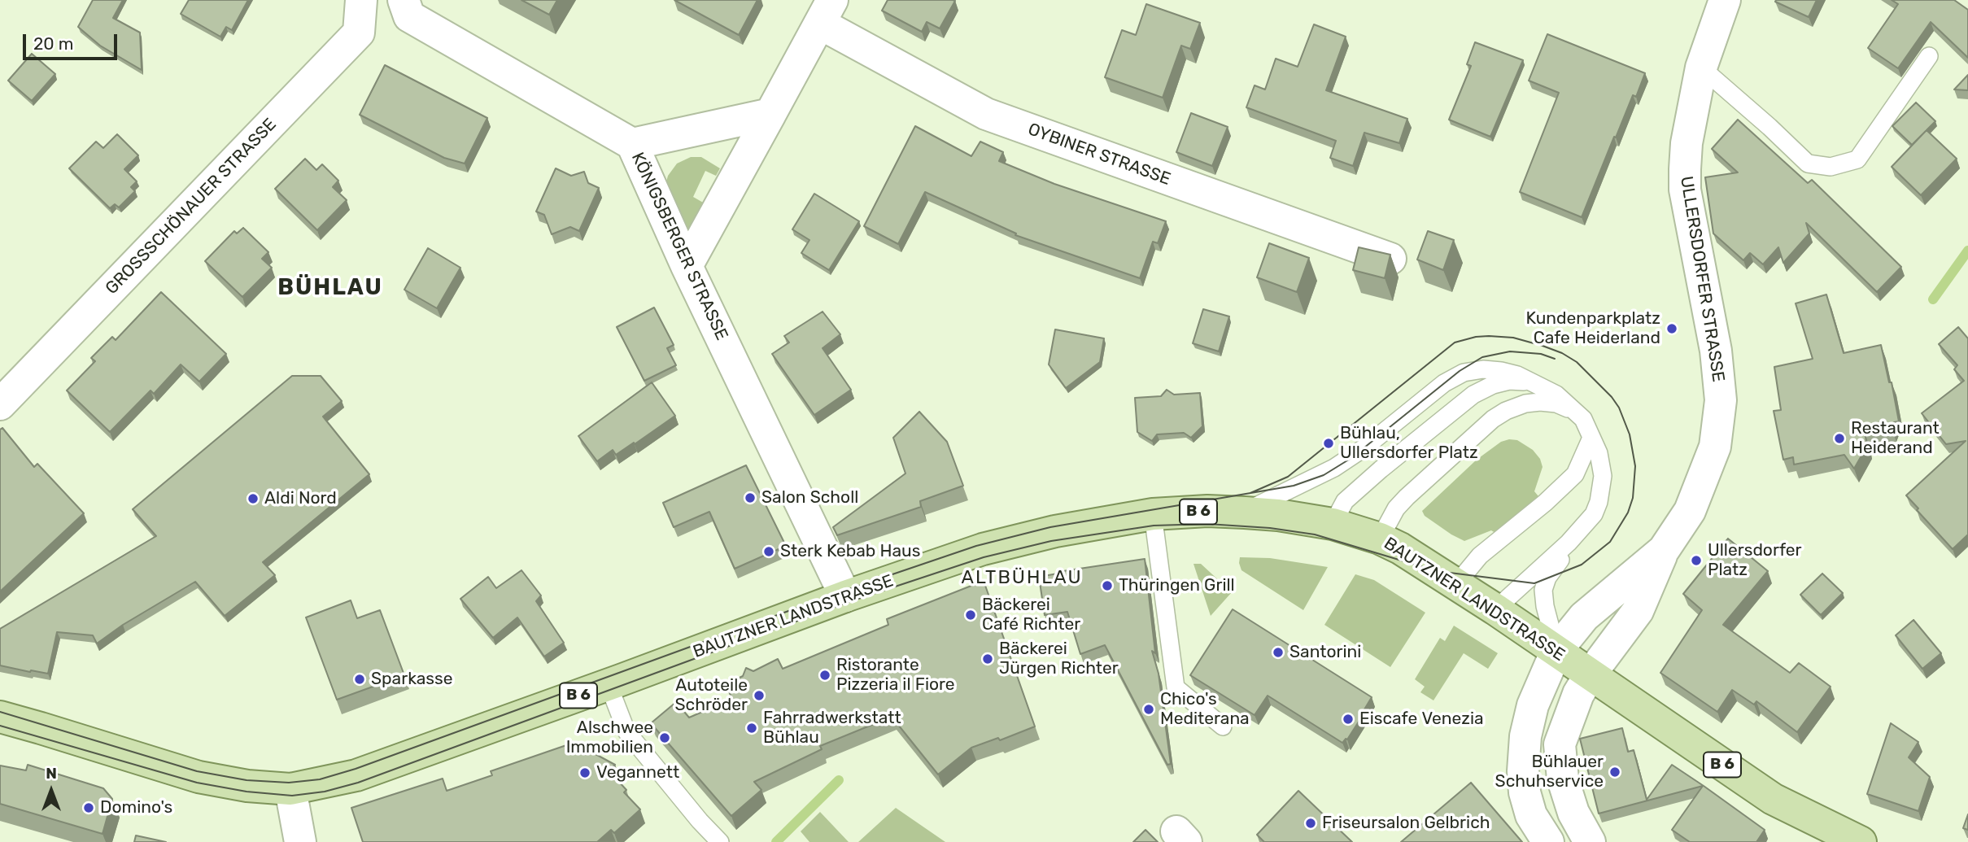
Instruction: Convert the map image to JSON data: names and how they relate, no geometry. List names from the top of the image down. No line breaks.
{"streets":{"main road":["B 6","BAUTZNER LANDSTRASSE"],"street":["OYBINER STRASSE","GROSSSCHÖNAUER STRASSE","KÖNIGSBERGER STRASSE","ULLERSDORFER STRASSE"]},"crossings":[["OYBINER STRASSE","KÖNIGSBERGER STRASSE"],["KÖNIGSBERGER STRASSE","BAUTZNER LANDSTRASSE"]],"districts":["BÜHLAU","ALTBÜHLAU"],"places":["Kundenparkplatz Cafe Heiderland","Restaurant Heiderand","Bühlau, Ullersdorfer Platz","Salon Scholl","Aldi Nord","Sterk Kebab Haus","Ullersdorfer Platz","Thüringen Grill","Bäckerei Café Richter","Santorini","Bäckerei Jürgen Richter","Ristorante Pizzeria il Fiore","Sparkasse","Autoteile Schröder","Chico's Mediterana","Eiscafe Venezia","Fahrradwerkstatt Bühlau","Alschwee Immobilien","Bühlauer Schuhservice","Vegannett","Domino's","Friseursalon Gelbrich"],"scale_bar":"20 m","north":"top"}
